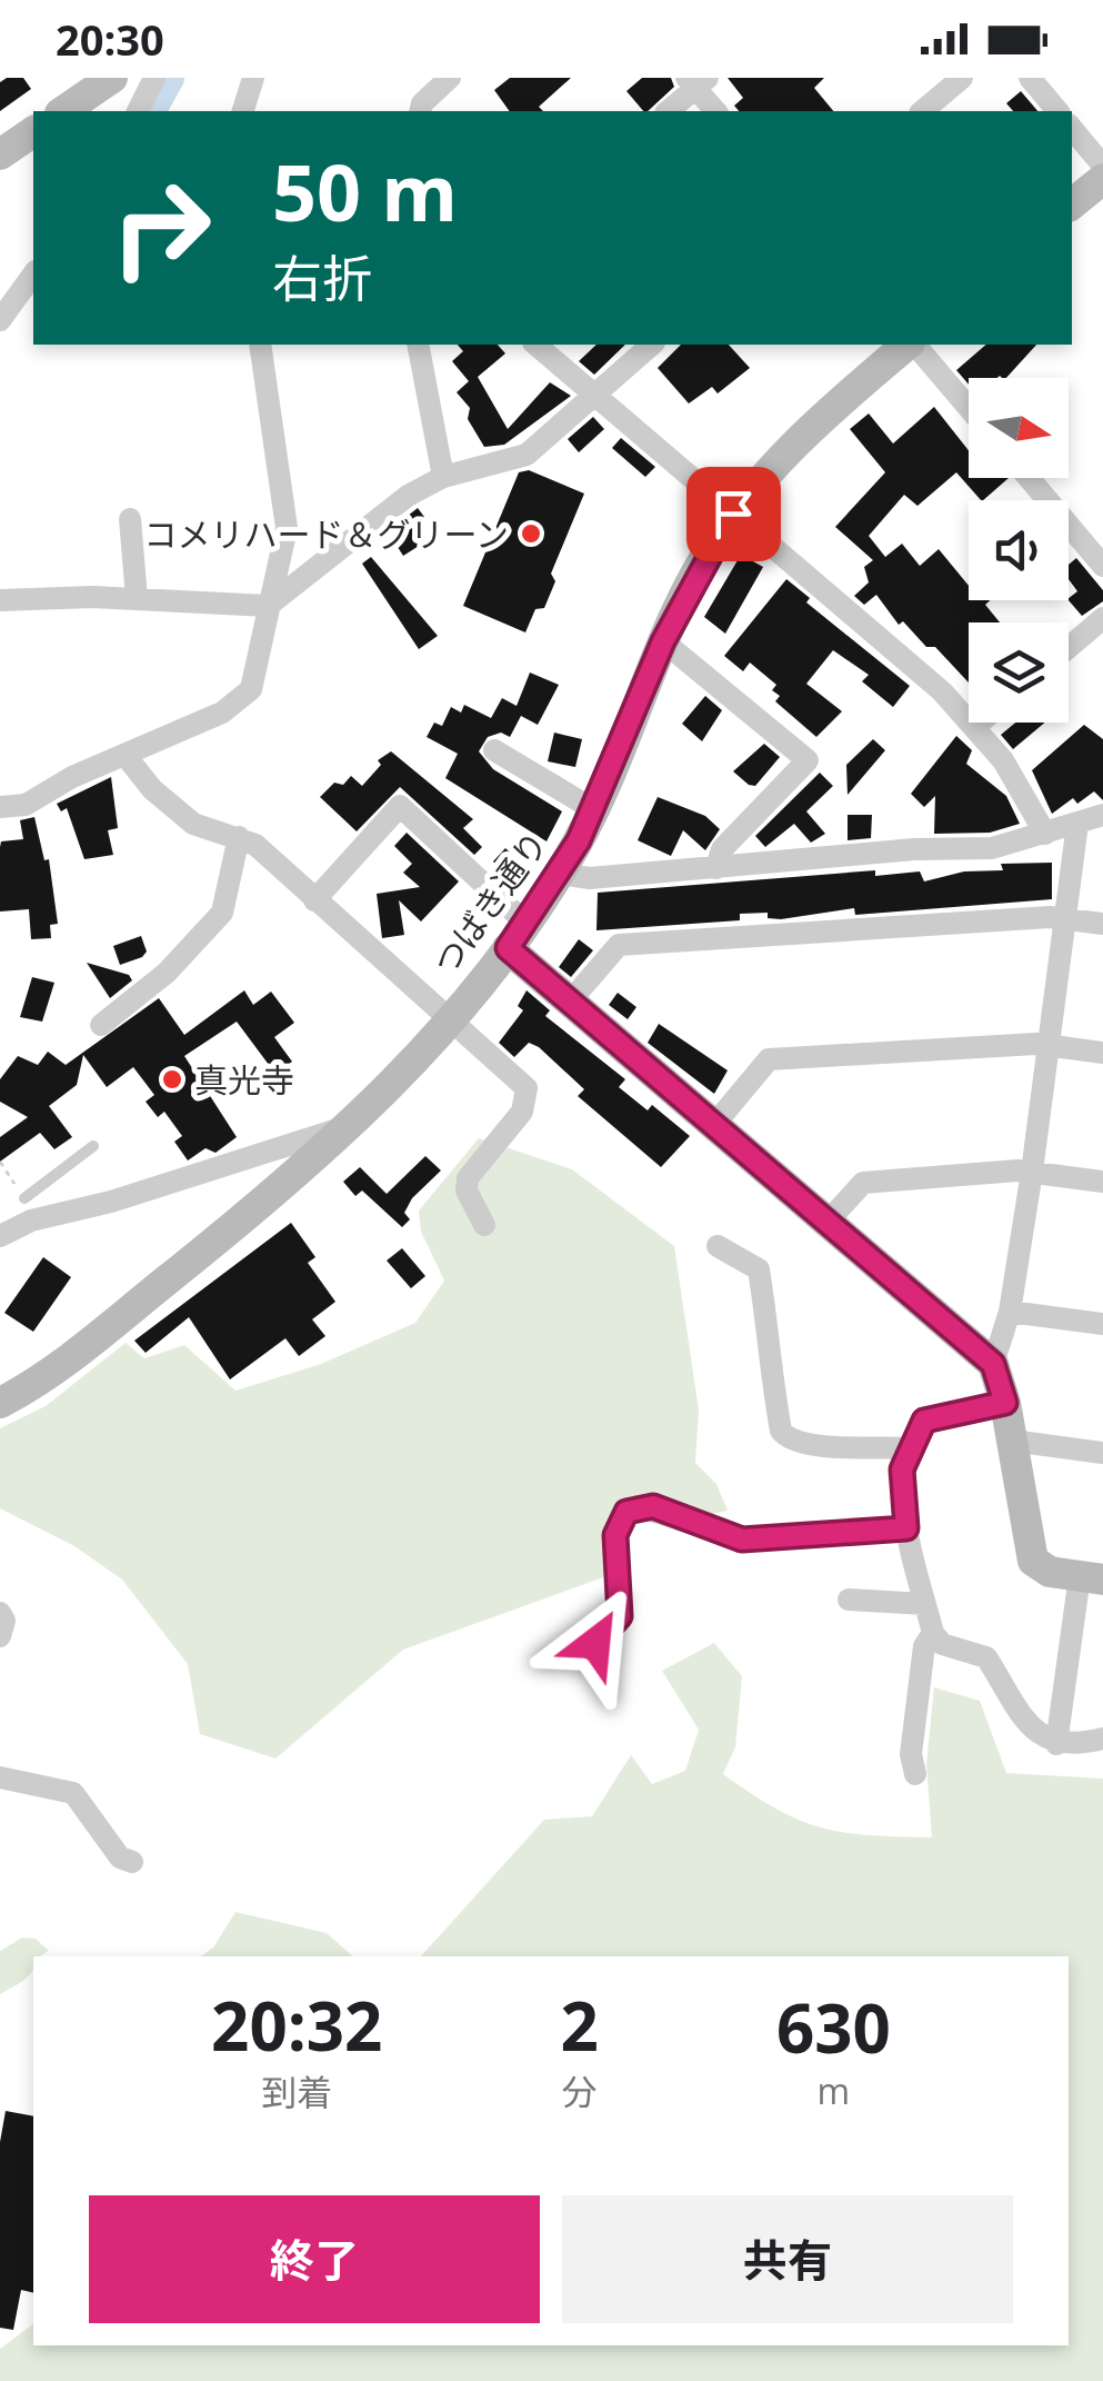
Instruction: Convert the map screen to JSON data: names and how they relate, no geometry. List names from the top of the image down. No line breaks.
{"streets":{"main road":["つばき通り"]},"places":["コメリハード＆グリーン","真光寺"],"north":"right","page":{"status":"20:30","turn":["50 m","右折"],"eta":["20:32","到着","2","分","630","m"],"buttons":["終了","共有"]}}
